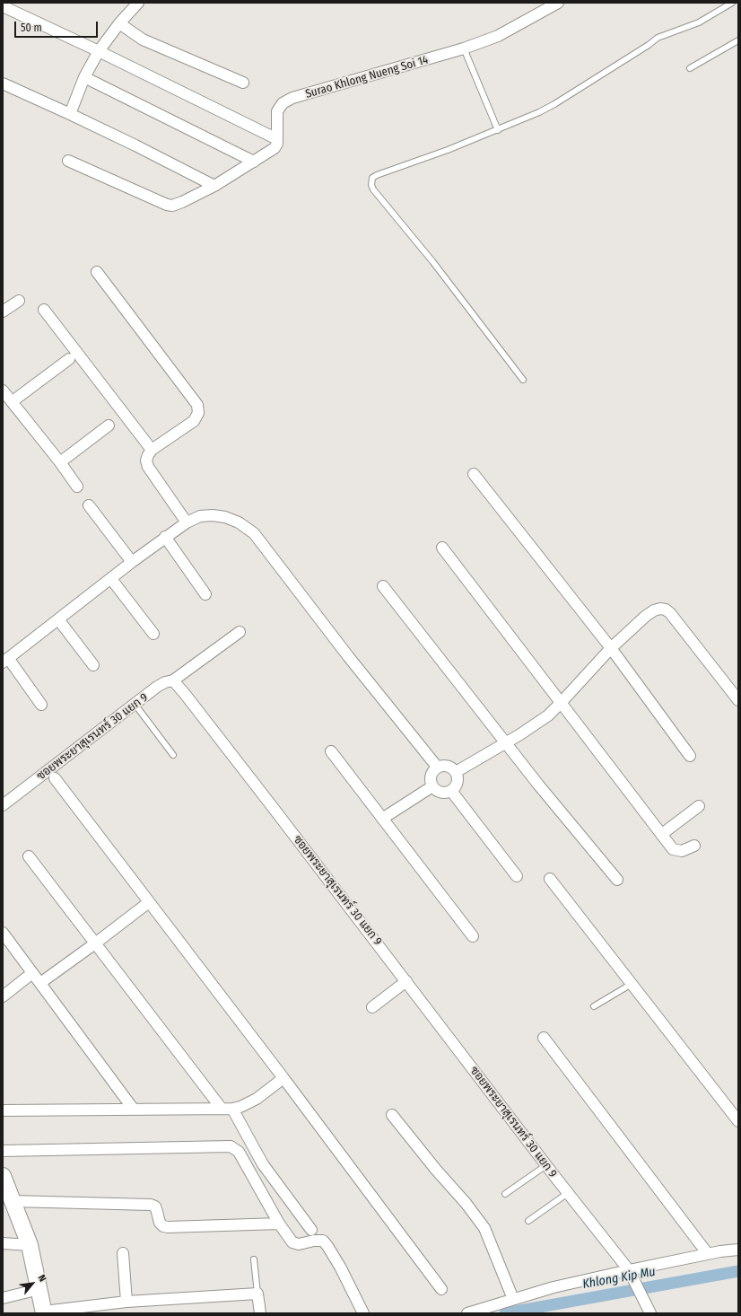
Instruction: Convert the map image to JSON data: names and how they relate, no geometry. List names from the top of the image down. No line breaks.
{"streets":{"street":["Surao Khlong Nueng Soi 14","ซอยพระยาสุเรนทร์ 30 แยก 9"]},"water":["Khlong Kip Mu"],"scale_bar":"50 m","north":"top right"}
